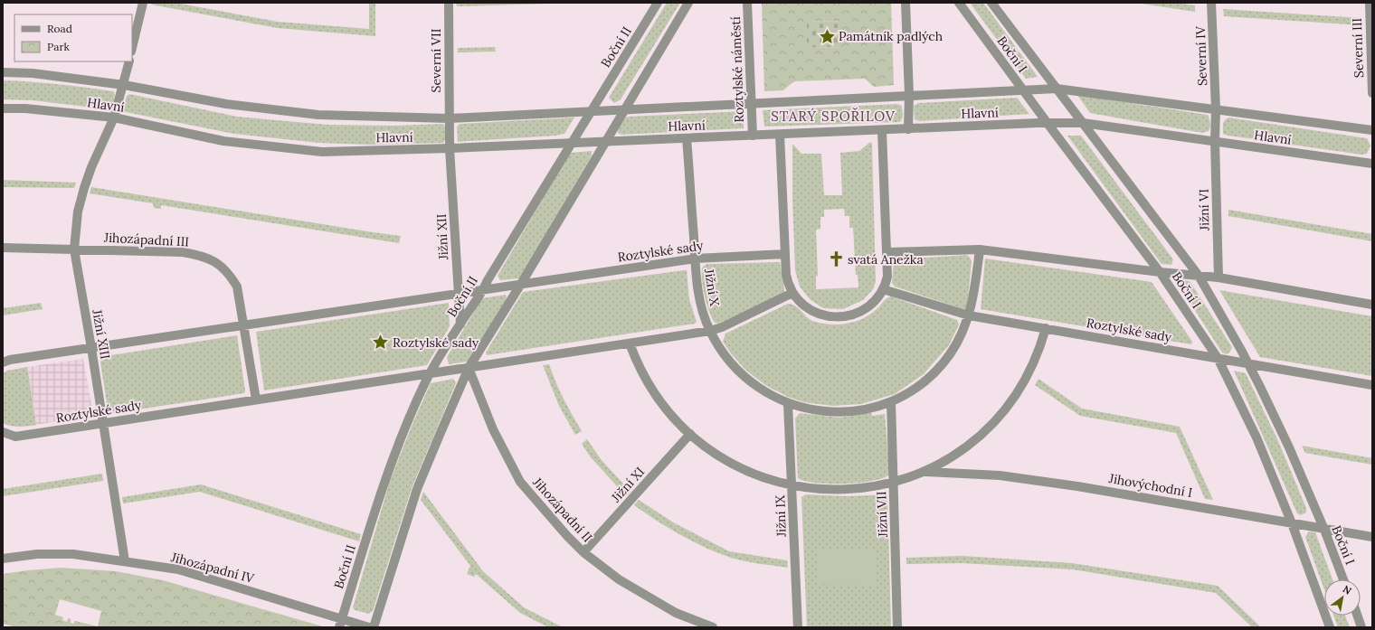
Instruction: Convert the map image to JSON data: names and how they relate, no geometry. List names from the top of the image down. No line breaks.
{"streets":{"street":["Boční II","Severní III","Boční I","Severní IV","Severní VII","Roztylské náměstí","Hlavní","Jižní VI","Jižní XII","Jihozápadní III","Roztylské sady","Jižní X","Jižní XIII","Jižní XI","Jihovýchodní I","Jihozápadní II","Jižní VII","Jižní IX","Jihozápadní IV"]},"crossings":[["Boční II","Hlavní"],["Boční II","Jižní XII"],["Boční II","Roztylské sady"],["Boční II","Jihozápadní IV"],["Boční I","Hlavní"],["Boční I","Roztylské sady"],["Boční I","Jihovýchodní I"],["Severní IV","Hlavní"],["Severní IV","Jižní VI"],["Severní VII","Hlavní"],["Severní VII","Jižní XII"],["Roztylské náměstí","Hlavní"],["Hlavní","Jižní VI"],["Hlavní","Jižní XII"],["Hlavní","Jižní X"],["Hlavní","Jižní XIII"],["Jižní XII","Roztylské sady"],["Jihozápadní III","Roztylské sady"],["Jihozápadní III","Jižní XIII"],["Roztylské sady","Jižní X"],["Roztylské sady","Jižní XIII"],["Roztylské sady","Jihozápadní II"],["Jižní X","Jižní VII"],["Jižní X","Jižní IX"],["Jižní XIII","Jihozápadní IV"],["Jižní XI","Jihozápadní II"]],"districts":["STARÝ SPOŘILOV"],"places":{"place":["Památník padlých","Roztylské sady"],"church":["svatá Anežka"]},"legend":["Road","Park"],"north":"top right"}
